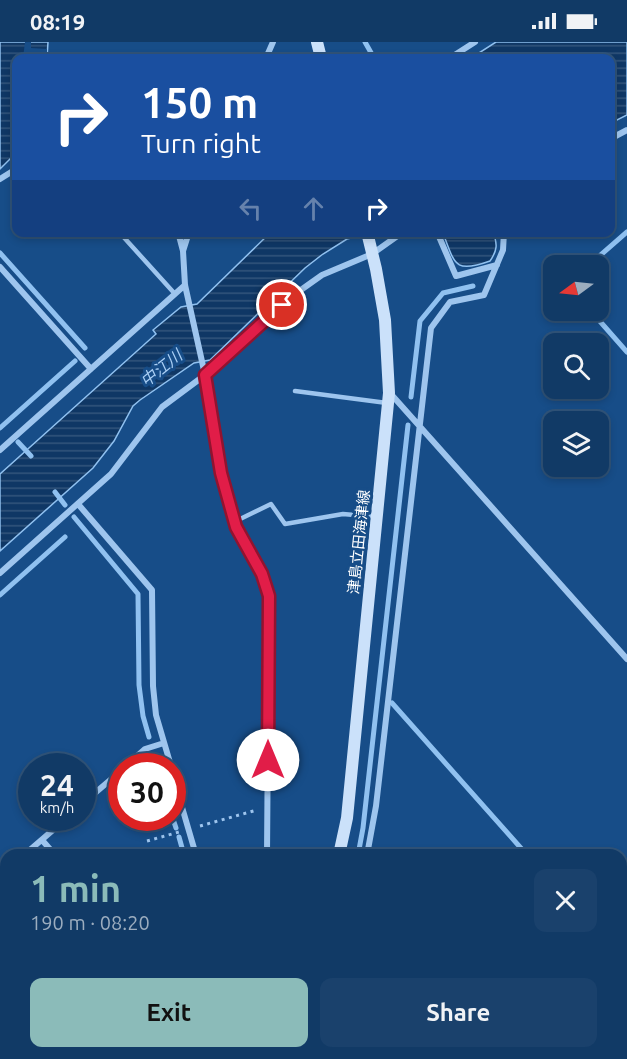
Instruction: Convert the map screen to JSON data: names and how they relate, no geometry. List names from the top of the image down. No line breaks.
{"streets":{"main road":["津島立田海津線"]},"water":["中江川"],"north":"left","page":{"status":"08:19","turn":["150 m","Turn right"],"speed":"24 km/h","limit":"30","heading":["1 min","190 m · 08:20"],"buttons":["Exit","Share"]}}
